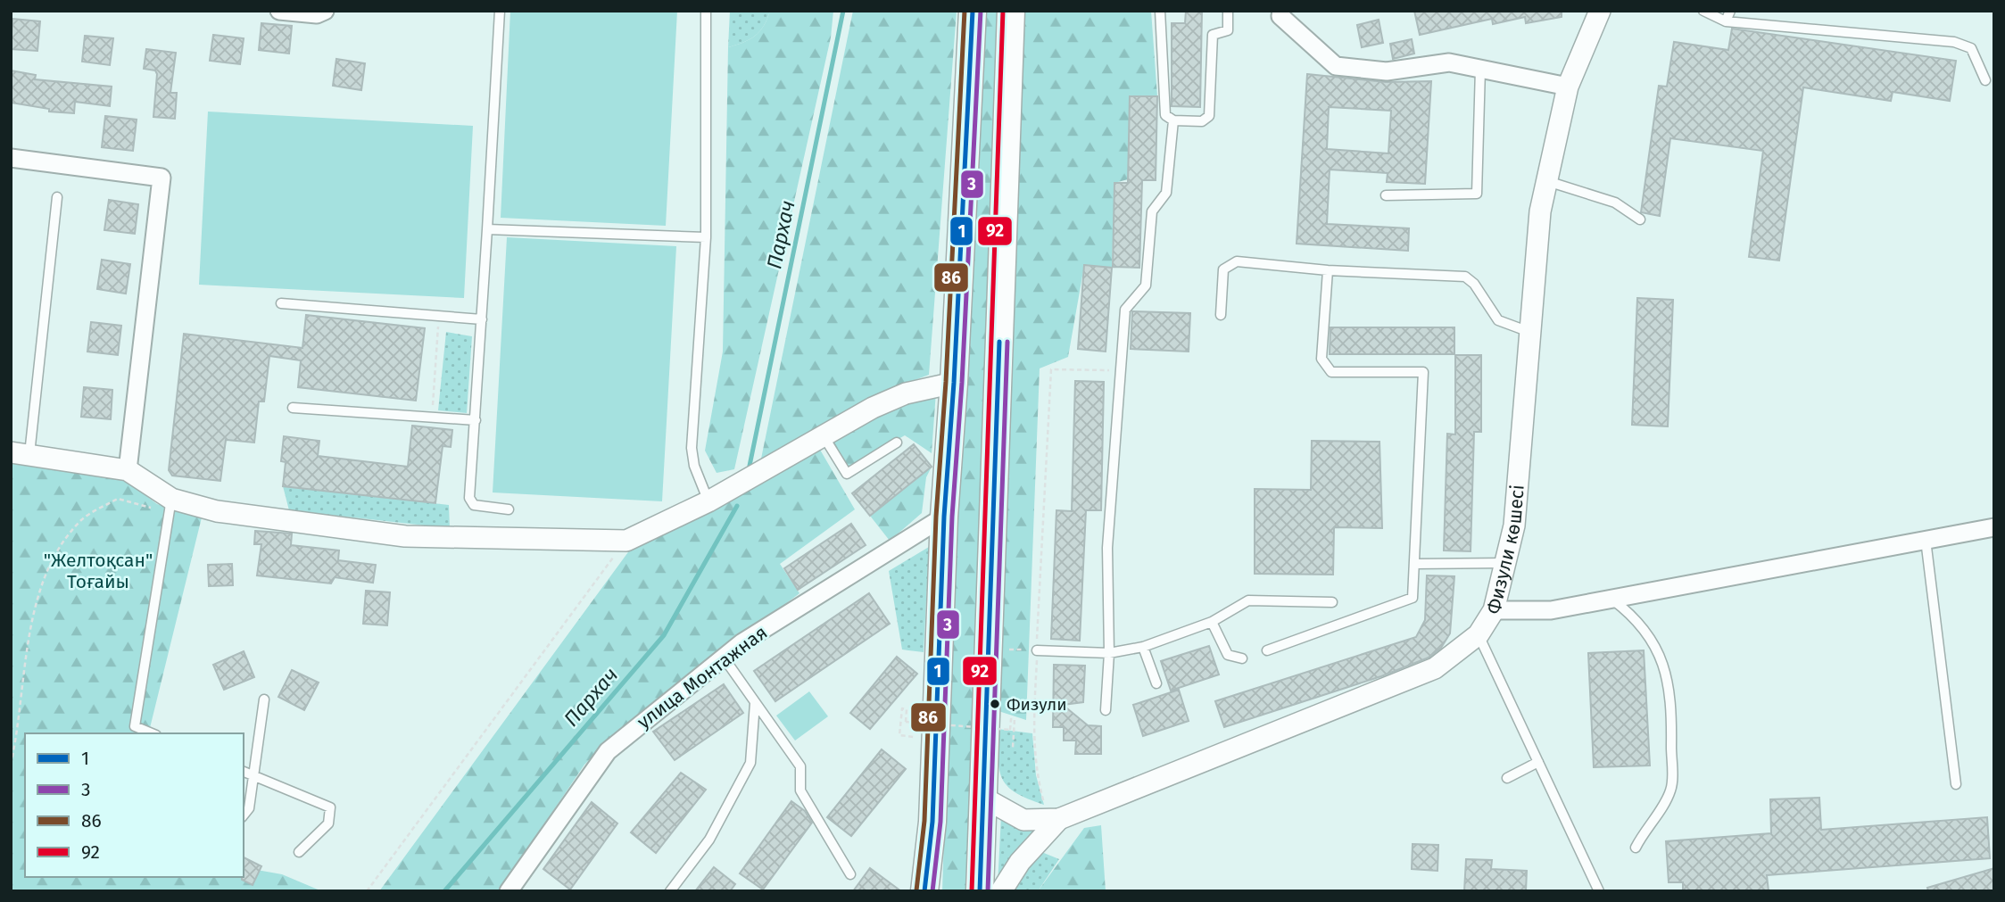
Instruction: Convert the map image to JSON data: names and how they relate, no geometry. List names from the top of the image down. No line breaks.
{"streets":{"street":["Физули көшесі","улица Монтажная"]},"water":["Пархач"],"parks":["\"Желтоқсан\" Тоғайы"],"places":["Физули"],"lines":["transit line 1","transit line 3","transit line 86","transit line 92"],"legend":["1","3","86","92"]}
